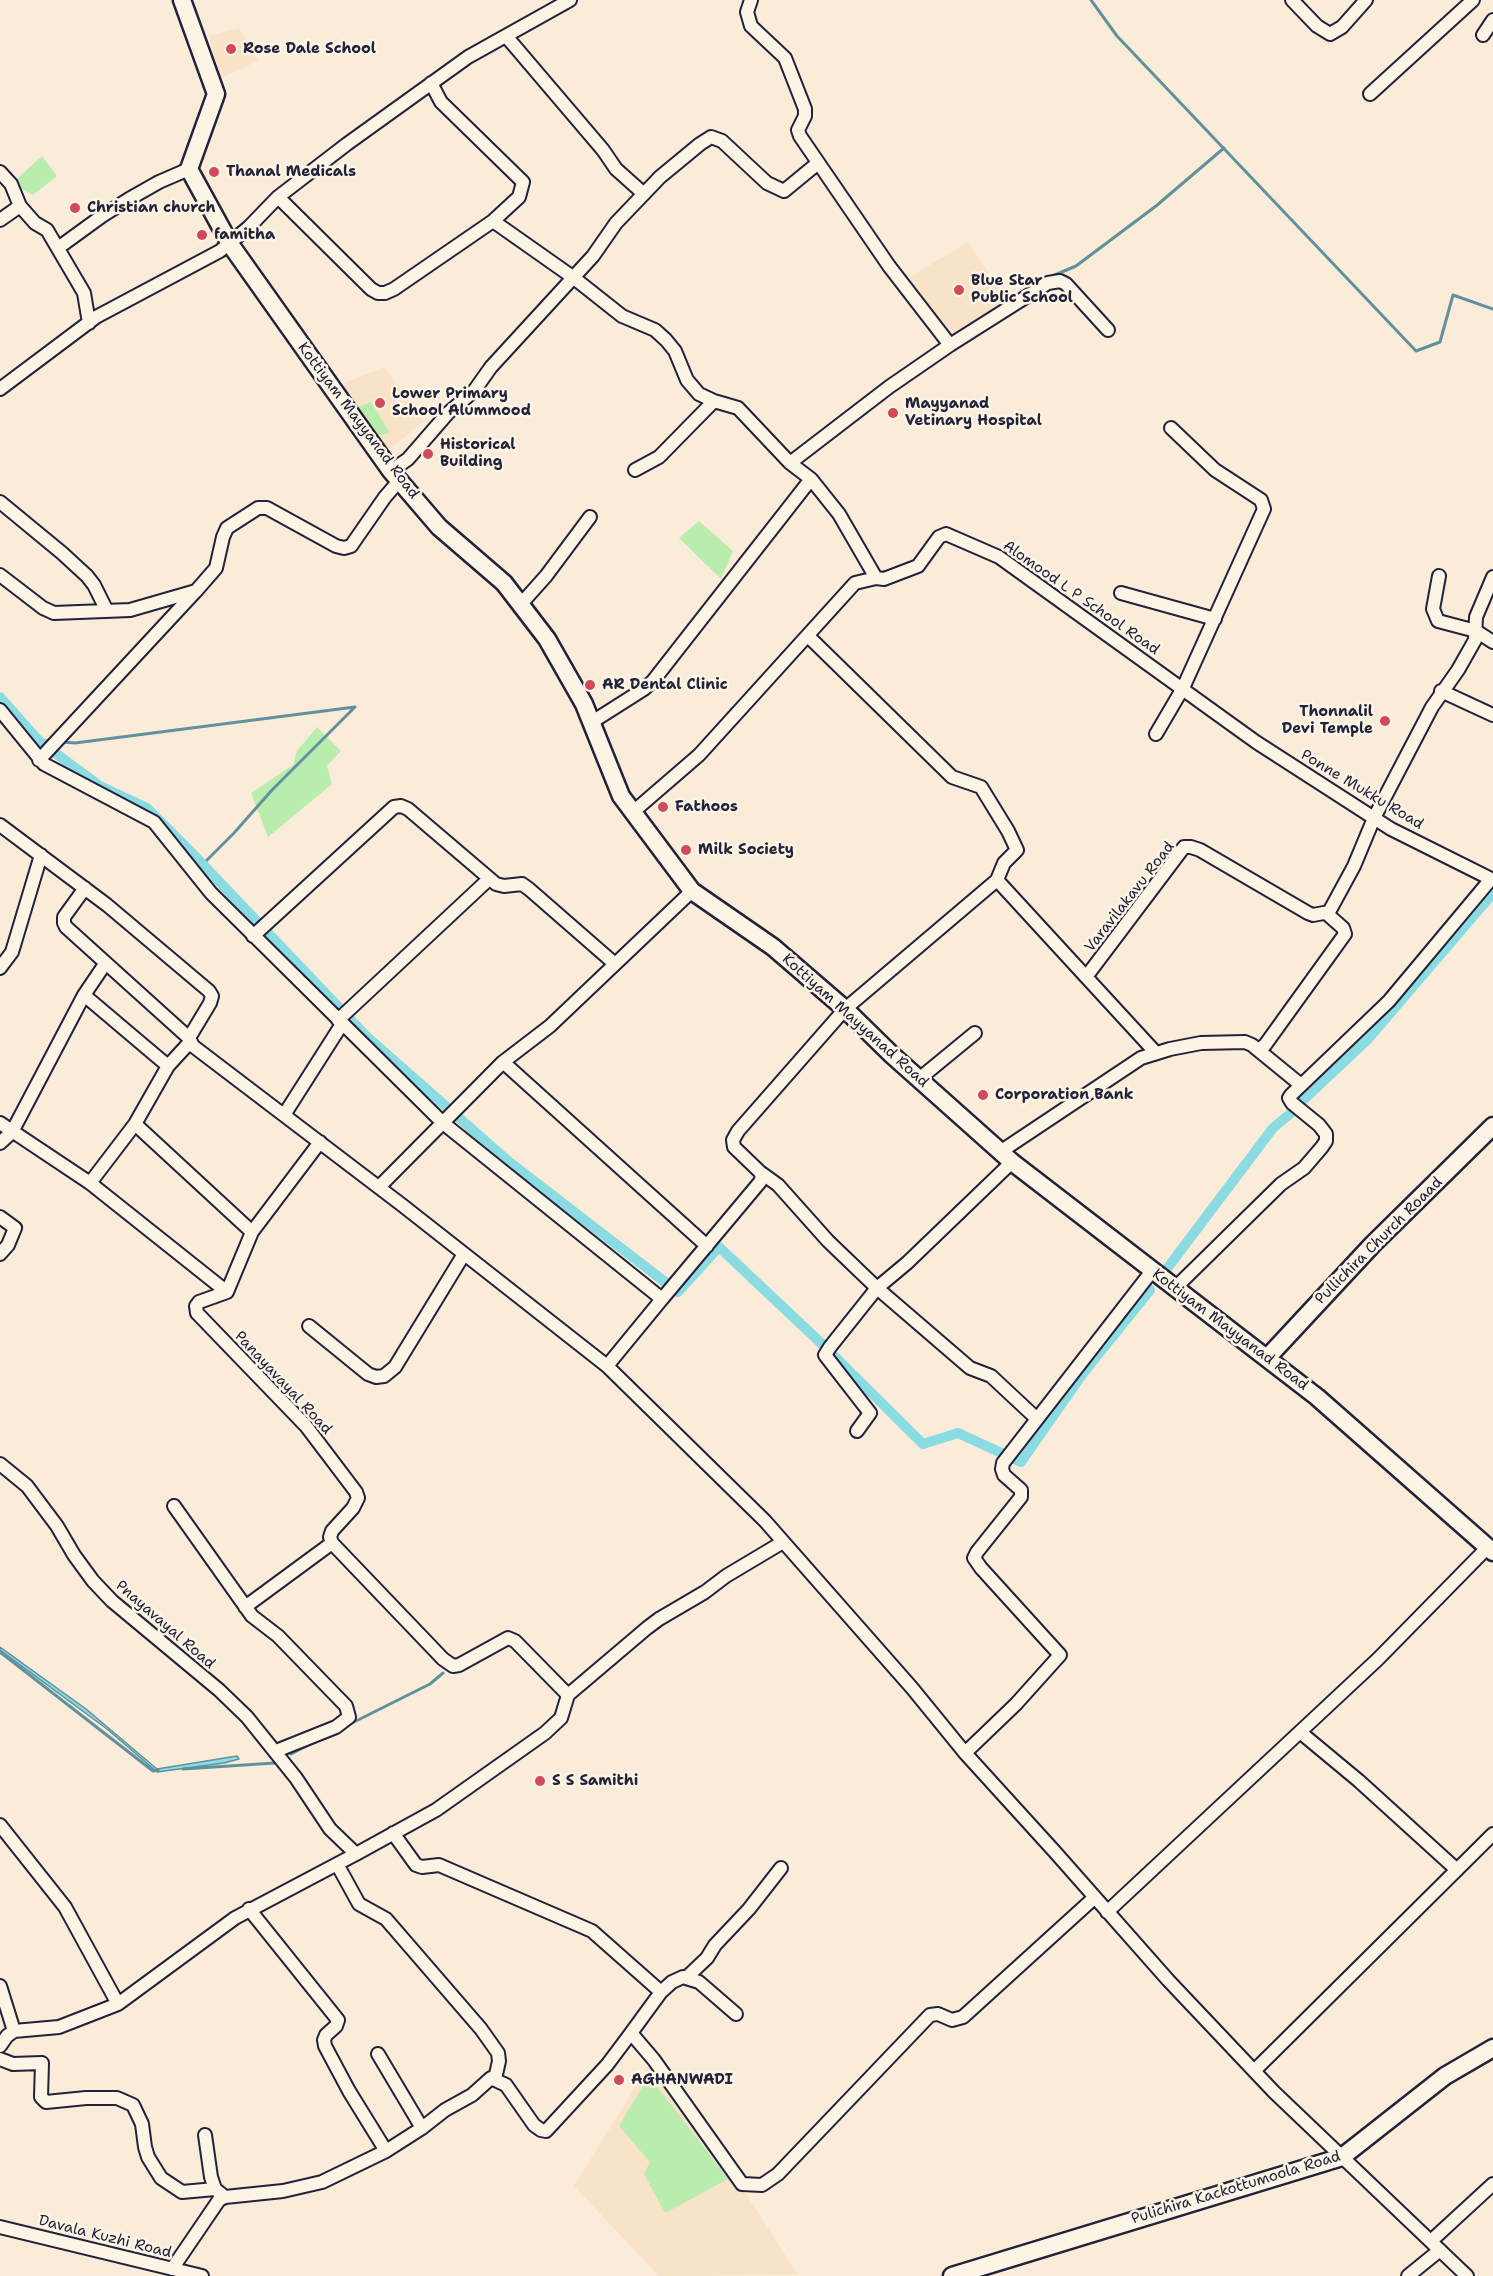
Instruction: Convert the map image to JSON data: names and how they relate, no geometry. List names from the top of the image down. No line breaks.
{"streets":{"main road":["Kottiyam Mayyanad Road","Pullichira Church Roaad","Pulichira Kackottumoola Road"],"street":["Alomood L P School Road","Ponne Mukku Road","Varavilakavu Road","Panayavayal Road","Pnayavayal Road","Davala Kuzhi Road"]},"crossings":[["Kottiyam Mayyanad Road","Alomood L P School Road"],["Kottiyam Mayyanad Road","Pullichira Church Roaad"],["Alomood L P School Road","Ponne Mukku Road"]],"places":["Rose Dale School","Thanal Medicals","Christian church","famitha","Blue Star Public School","Lower Primary School Alummood","Mayyanad Vetinary Hospital","Historical Building","AR Dental Clinic","Thonnalil Devi Temple","Fathoos","Milk Society","Corporation Bank","S S Samithi","AGHANWADI"]}
